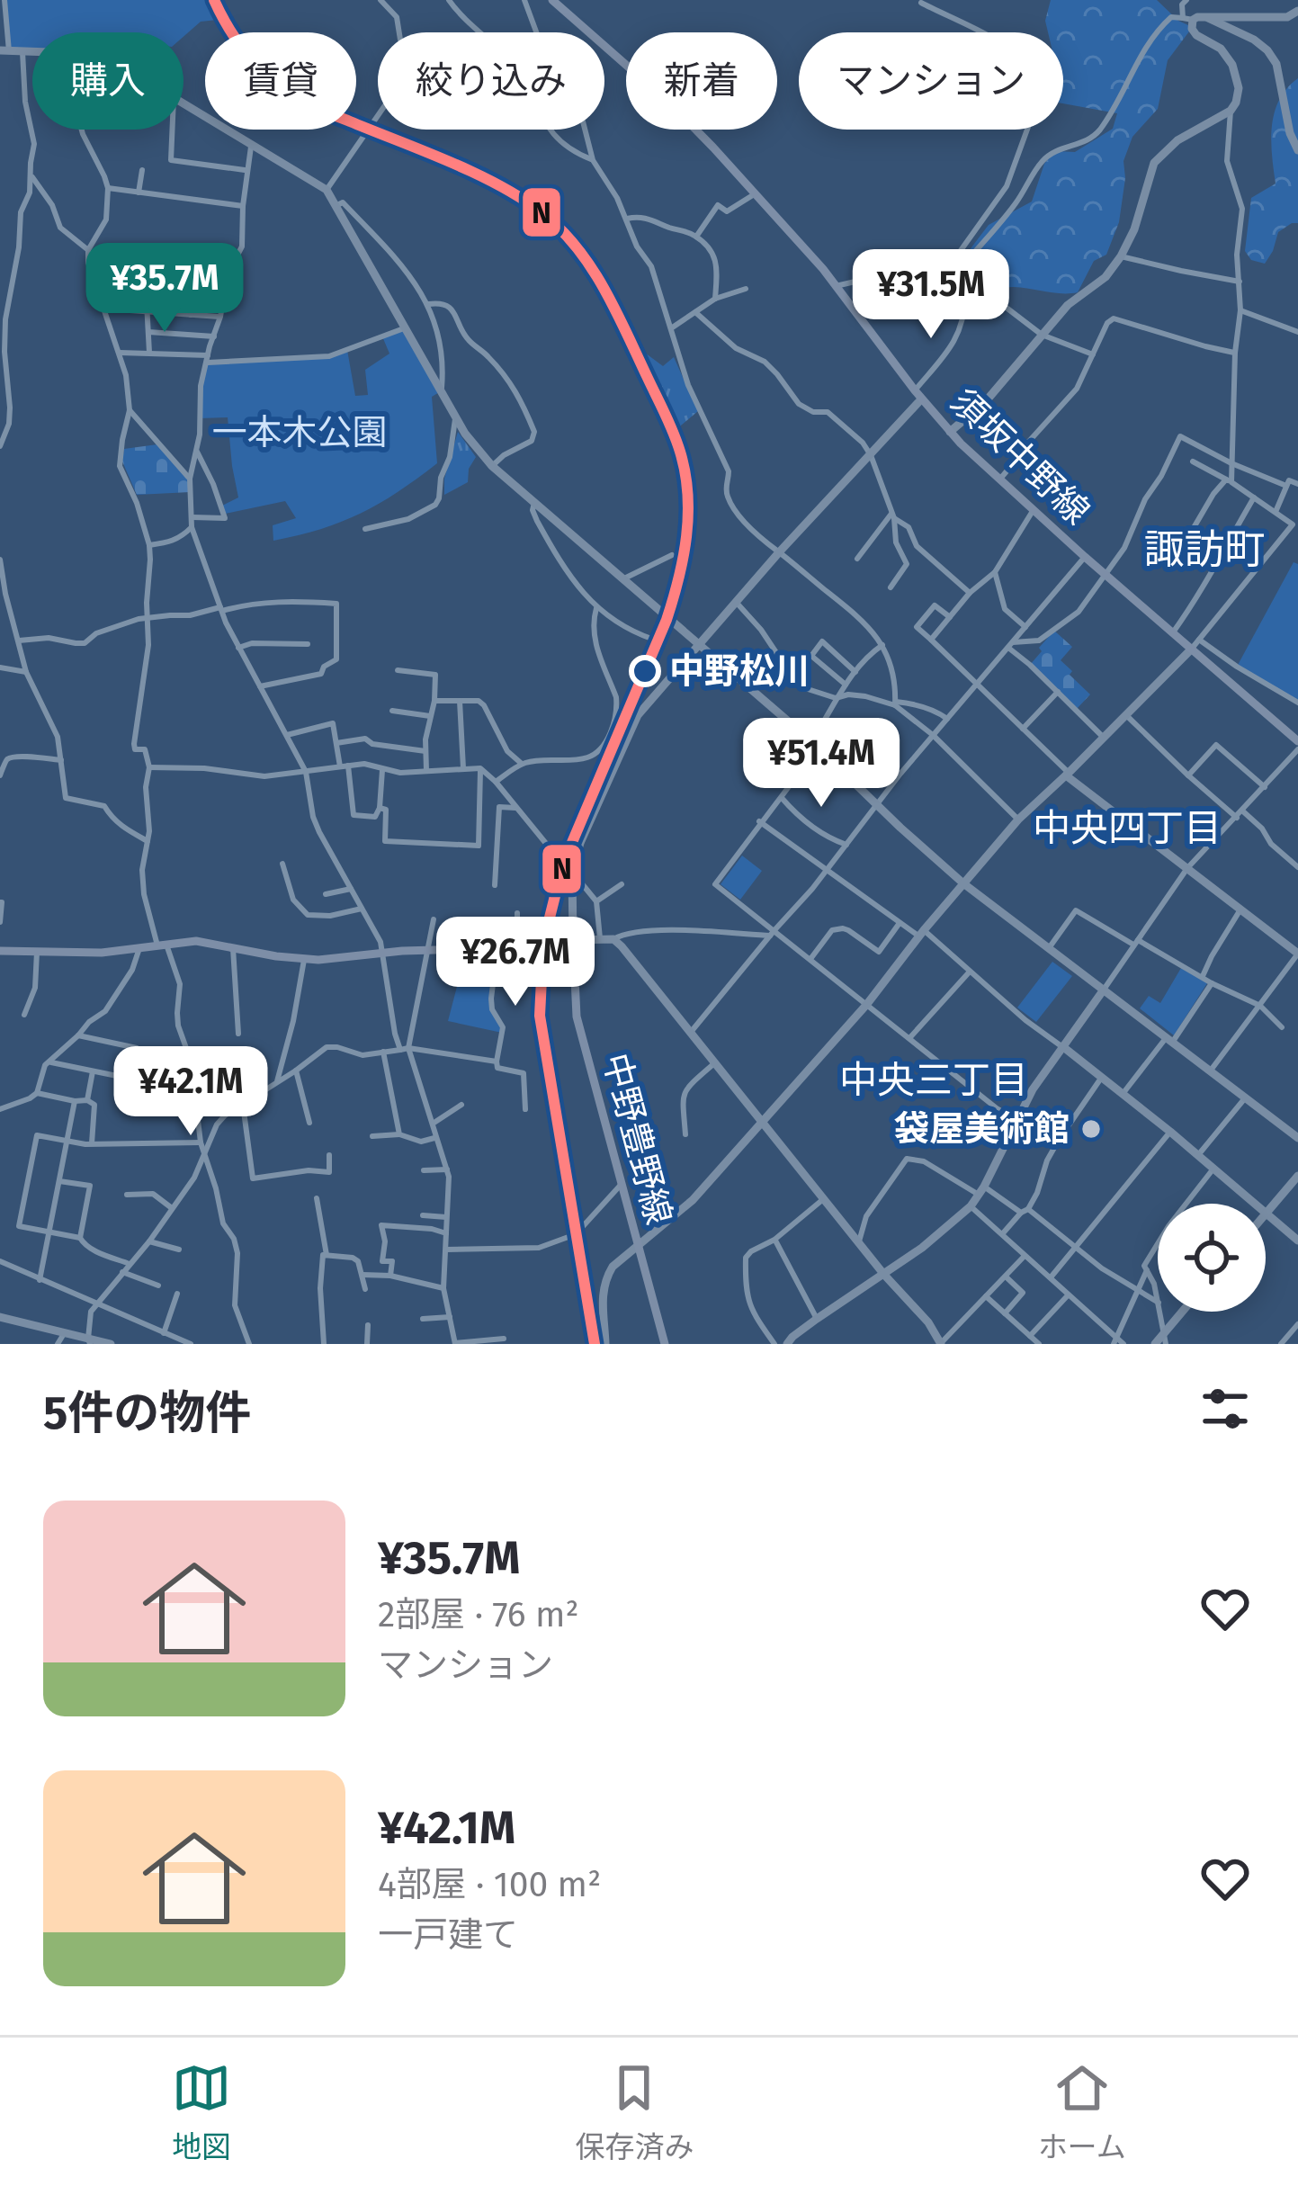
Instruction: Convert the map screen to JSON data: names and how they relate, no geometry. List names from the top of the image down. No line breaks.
{"streets":{"main road":["須坂中野線","中野豊野線"]},"districts":["諏訪町","中央四丁目","中央三丁目"],"parks":["一本木公園"],"places":["中野松川","袋屋美術館"],"lines":["transit line N"],"page":{"chip":["購入","賃貸","絞り込み","新着","マンション"],"price":["¥35.7M","¥31.5M","¥51.4M","¥26.7M","¥42.1M"],"heading":"5件の物件","list":[{"name":"¥35.7M","note":"2部屋 · 76 m² · マンション"},{"name":"¥42.1M","note":"4部屋 · 100 m² · 一戸建て"}],"tabs":["地図","保存済み","ホーム"]}}
